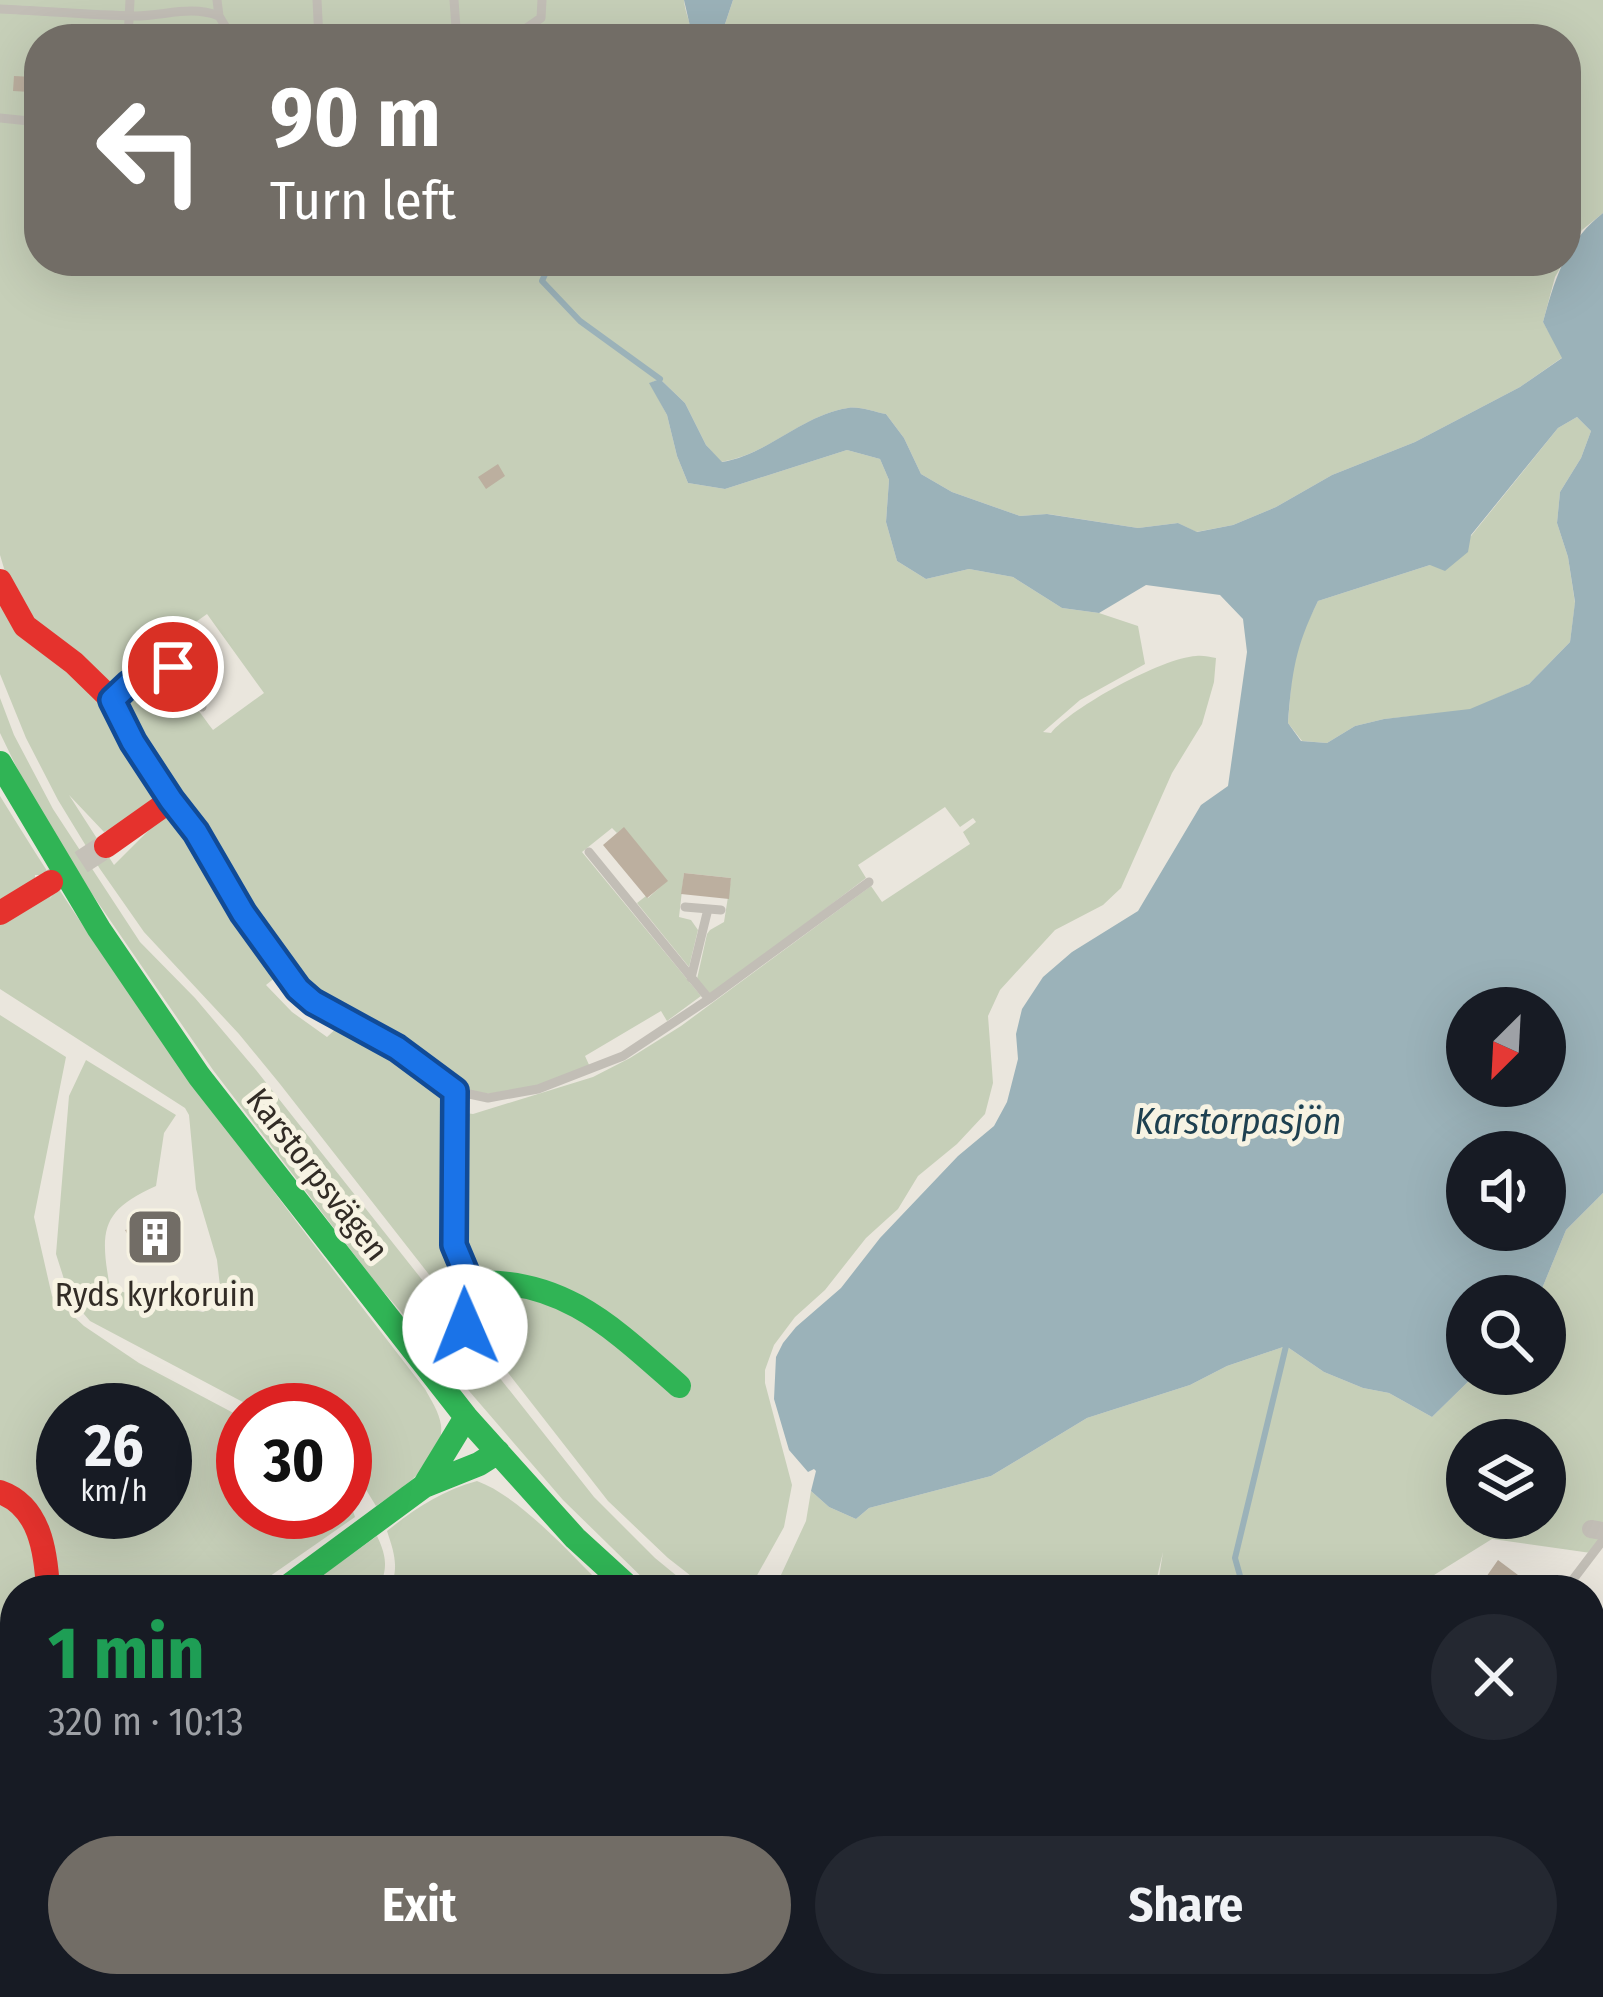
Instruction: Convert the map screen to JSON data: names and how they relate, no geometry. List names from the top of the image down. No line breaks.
{"streets":{"street":["Karstorpsvägen"]},"water":["Karstorpasjön"],"places":{"building":["Ryds kyrkoruin"]},"north":"bottom left","page":{"turn":["90 m","Turn left"],"speed":"26 km/h","limit":"30","heading":["1 min","320 m · 10:13"],"buttons":["Exit","Share"]}}
